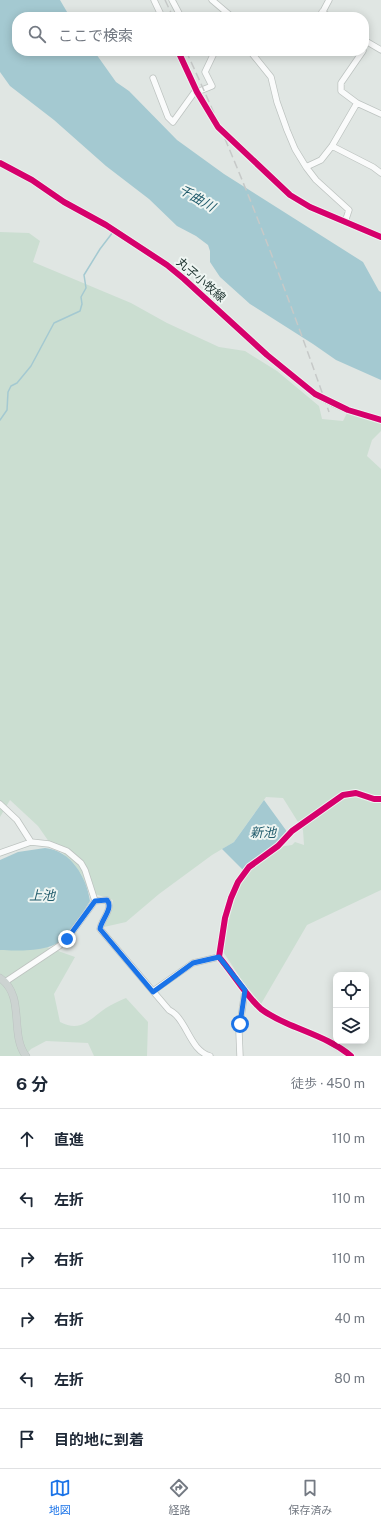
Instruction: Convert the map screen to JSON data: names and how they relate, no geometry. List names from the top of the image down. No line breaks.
{"streets":{"street":["丸子小牧線"]},"water":["千曲川","新池","上池"],"page":{"search":"ここで検索","heading":["6 分","徒歩 · 450 m"],"list":[["直進","110 m"],["左折","110 m"],["右折","110 m"],["右折","40 m"],["左折","80 m"],"目的地に到着"],"nav":["地図","経路","保存済み"]}}
